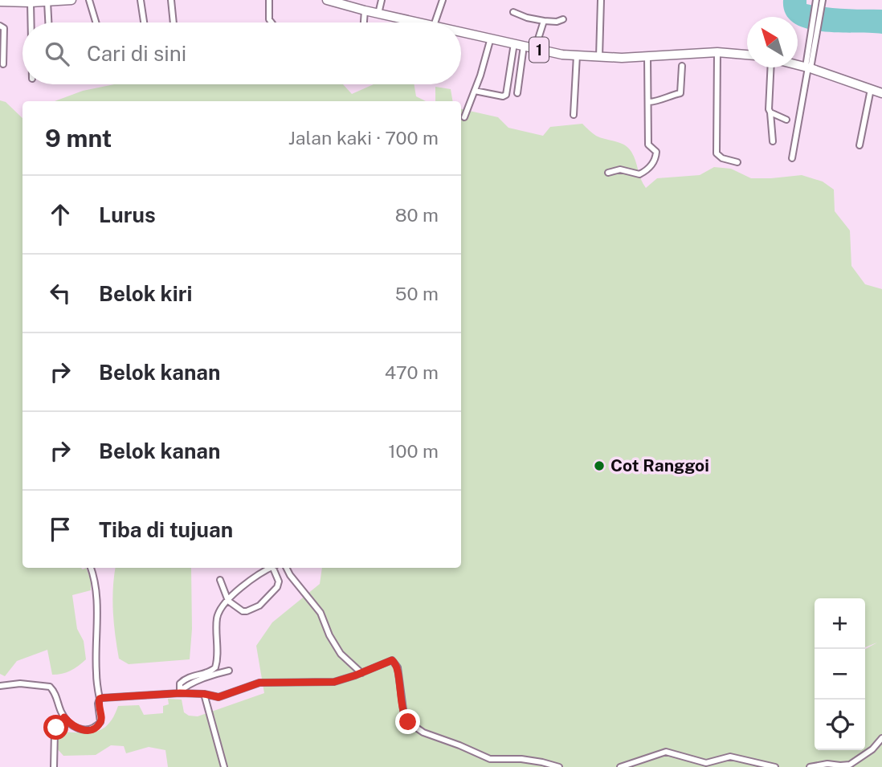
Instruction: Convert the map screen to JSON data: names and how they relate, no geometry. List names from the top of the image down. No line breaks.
{"streets":{"highway":["1"]},"places":["Cot Ranggoi"],"north":"top left","page":{"search":"Cari di sini","heading":["9 mnt","Jalan kaki · 700 m"],"list":[["Lurus","80 m"],["Belok kiri","50 m"],["Belok kanan","470 m"],["Belok kanan","100 m"],"Tiba di tujuan"],"map_buttons":["+","−"]}}
